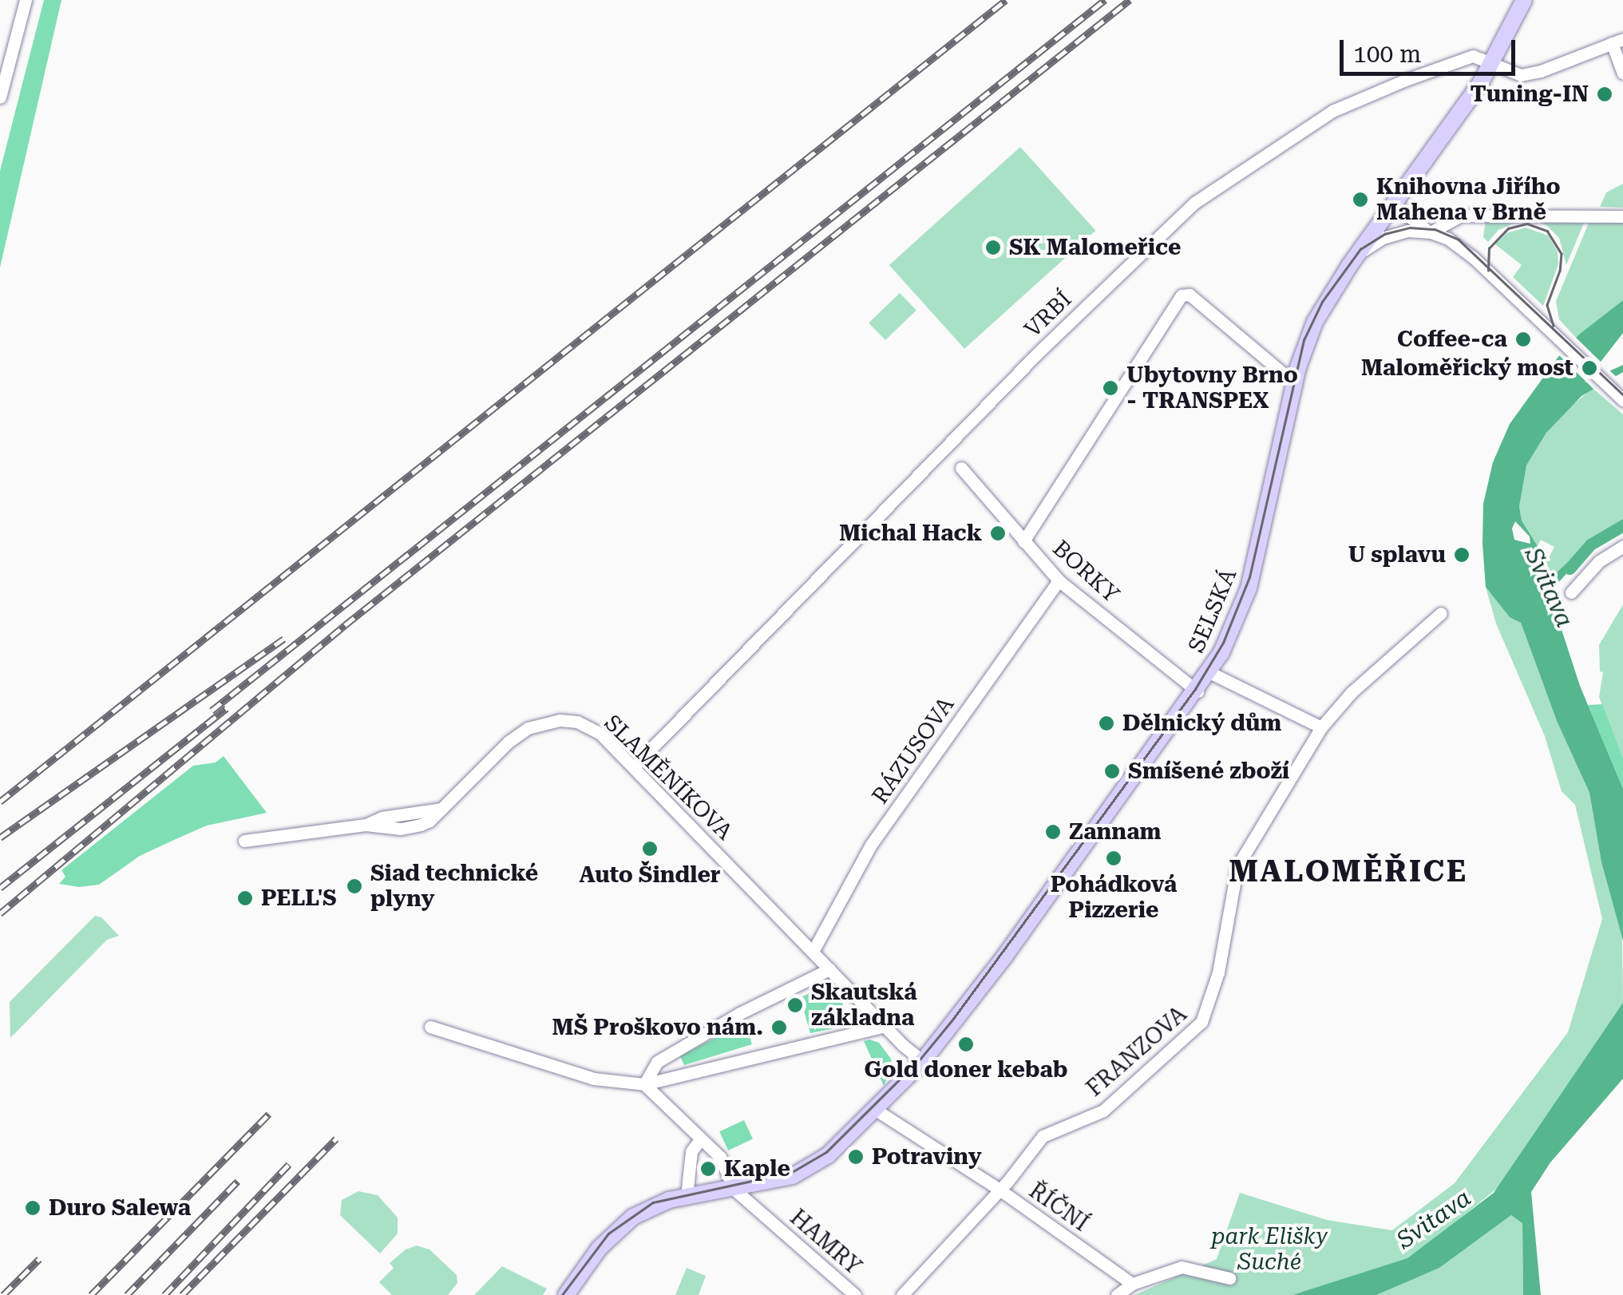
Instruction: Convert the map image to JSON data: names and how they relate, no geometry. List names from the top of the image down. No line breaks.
{"streets":{"main road":["SELSKÁ"],"street":["VRBÍ","BORKY","RÁZUSOVA","SLAMĚNÍKOVA","FRANZOVA","ŘÍČNÍ","HAMRY"]},"crossings":[["VRBÍ","SELSKÁ"],["VRBÍ","SLAMĚNÍKOVA"],["BORKY","SELSKÁ"],["BORKY","RÁZUSOVA"],["SELSKÁ","SLAMĚNÍKOVA"],["SELSKÁ","ŘÍČNÍ"],["SELSKÁ","HAMRY"],["RÁZUSOVA","SLAMĚNÍKOVA"],["FRANZOVA","ŘÍČNÍ"]],"districts":["MALOMĚŘICE"],"water":["Svitava"],"parks":["park Elišky Suché"],"places":["Tuning-IN","Knihovna Jiřího Mahena v Brně","SK Malomeřice","Coffee-ca","Maloměřický most","Ubytovny Brno - TRANSPEX","Michal Hack","U splavu","Dělnický dům","Smíšené zboží","Zannam","Auto Šindler","Pohádková Pizzerie","Siad technické plyny","PELL'S","Skautská základna","MŠ Proškovo nám.","Gold doner kebab","Potraviny","Kaple","Duro Salewa"],"scale_bar":"100 m"}
